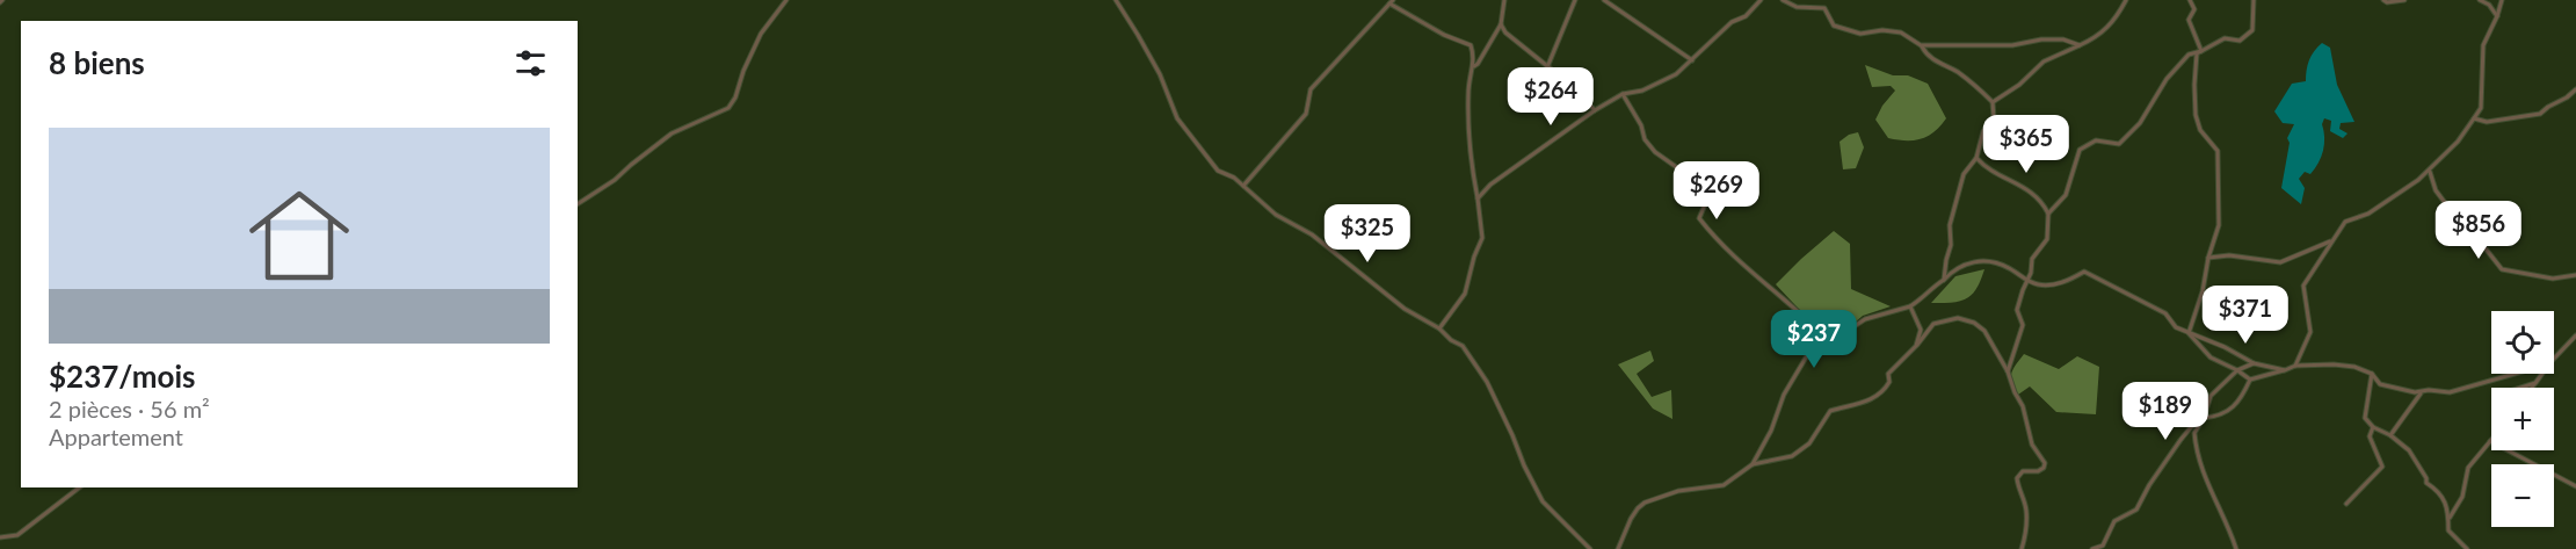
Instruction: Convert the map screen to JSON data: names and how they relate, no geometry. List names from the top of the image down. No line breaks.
{"page":{"heading":"8 biens","price":["$264","$365","$269","$856","$325","$371","$237","$189"],"list":[{"name":"$237/mois","note":"2 pièces · 56 m² · Appartement"}],"map_buttons":["+","−"]}}
